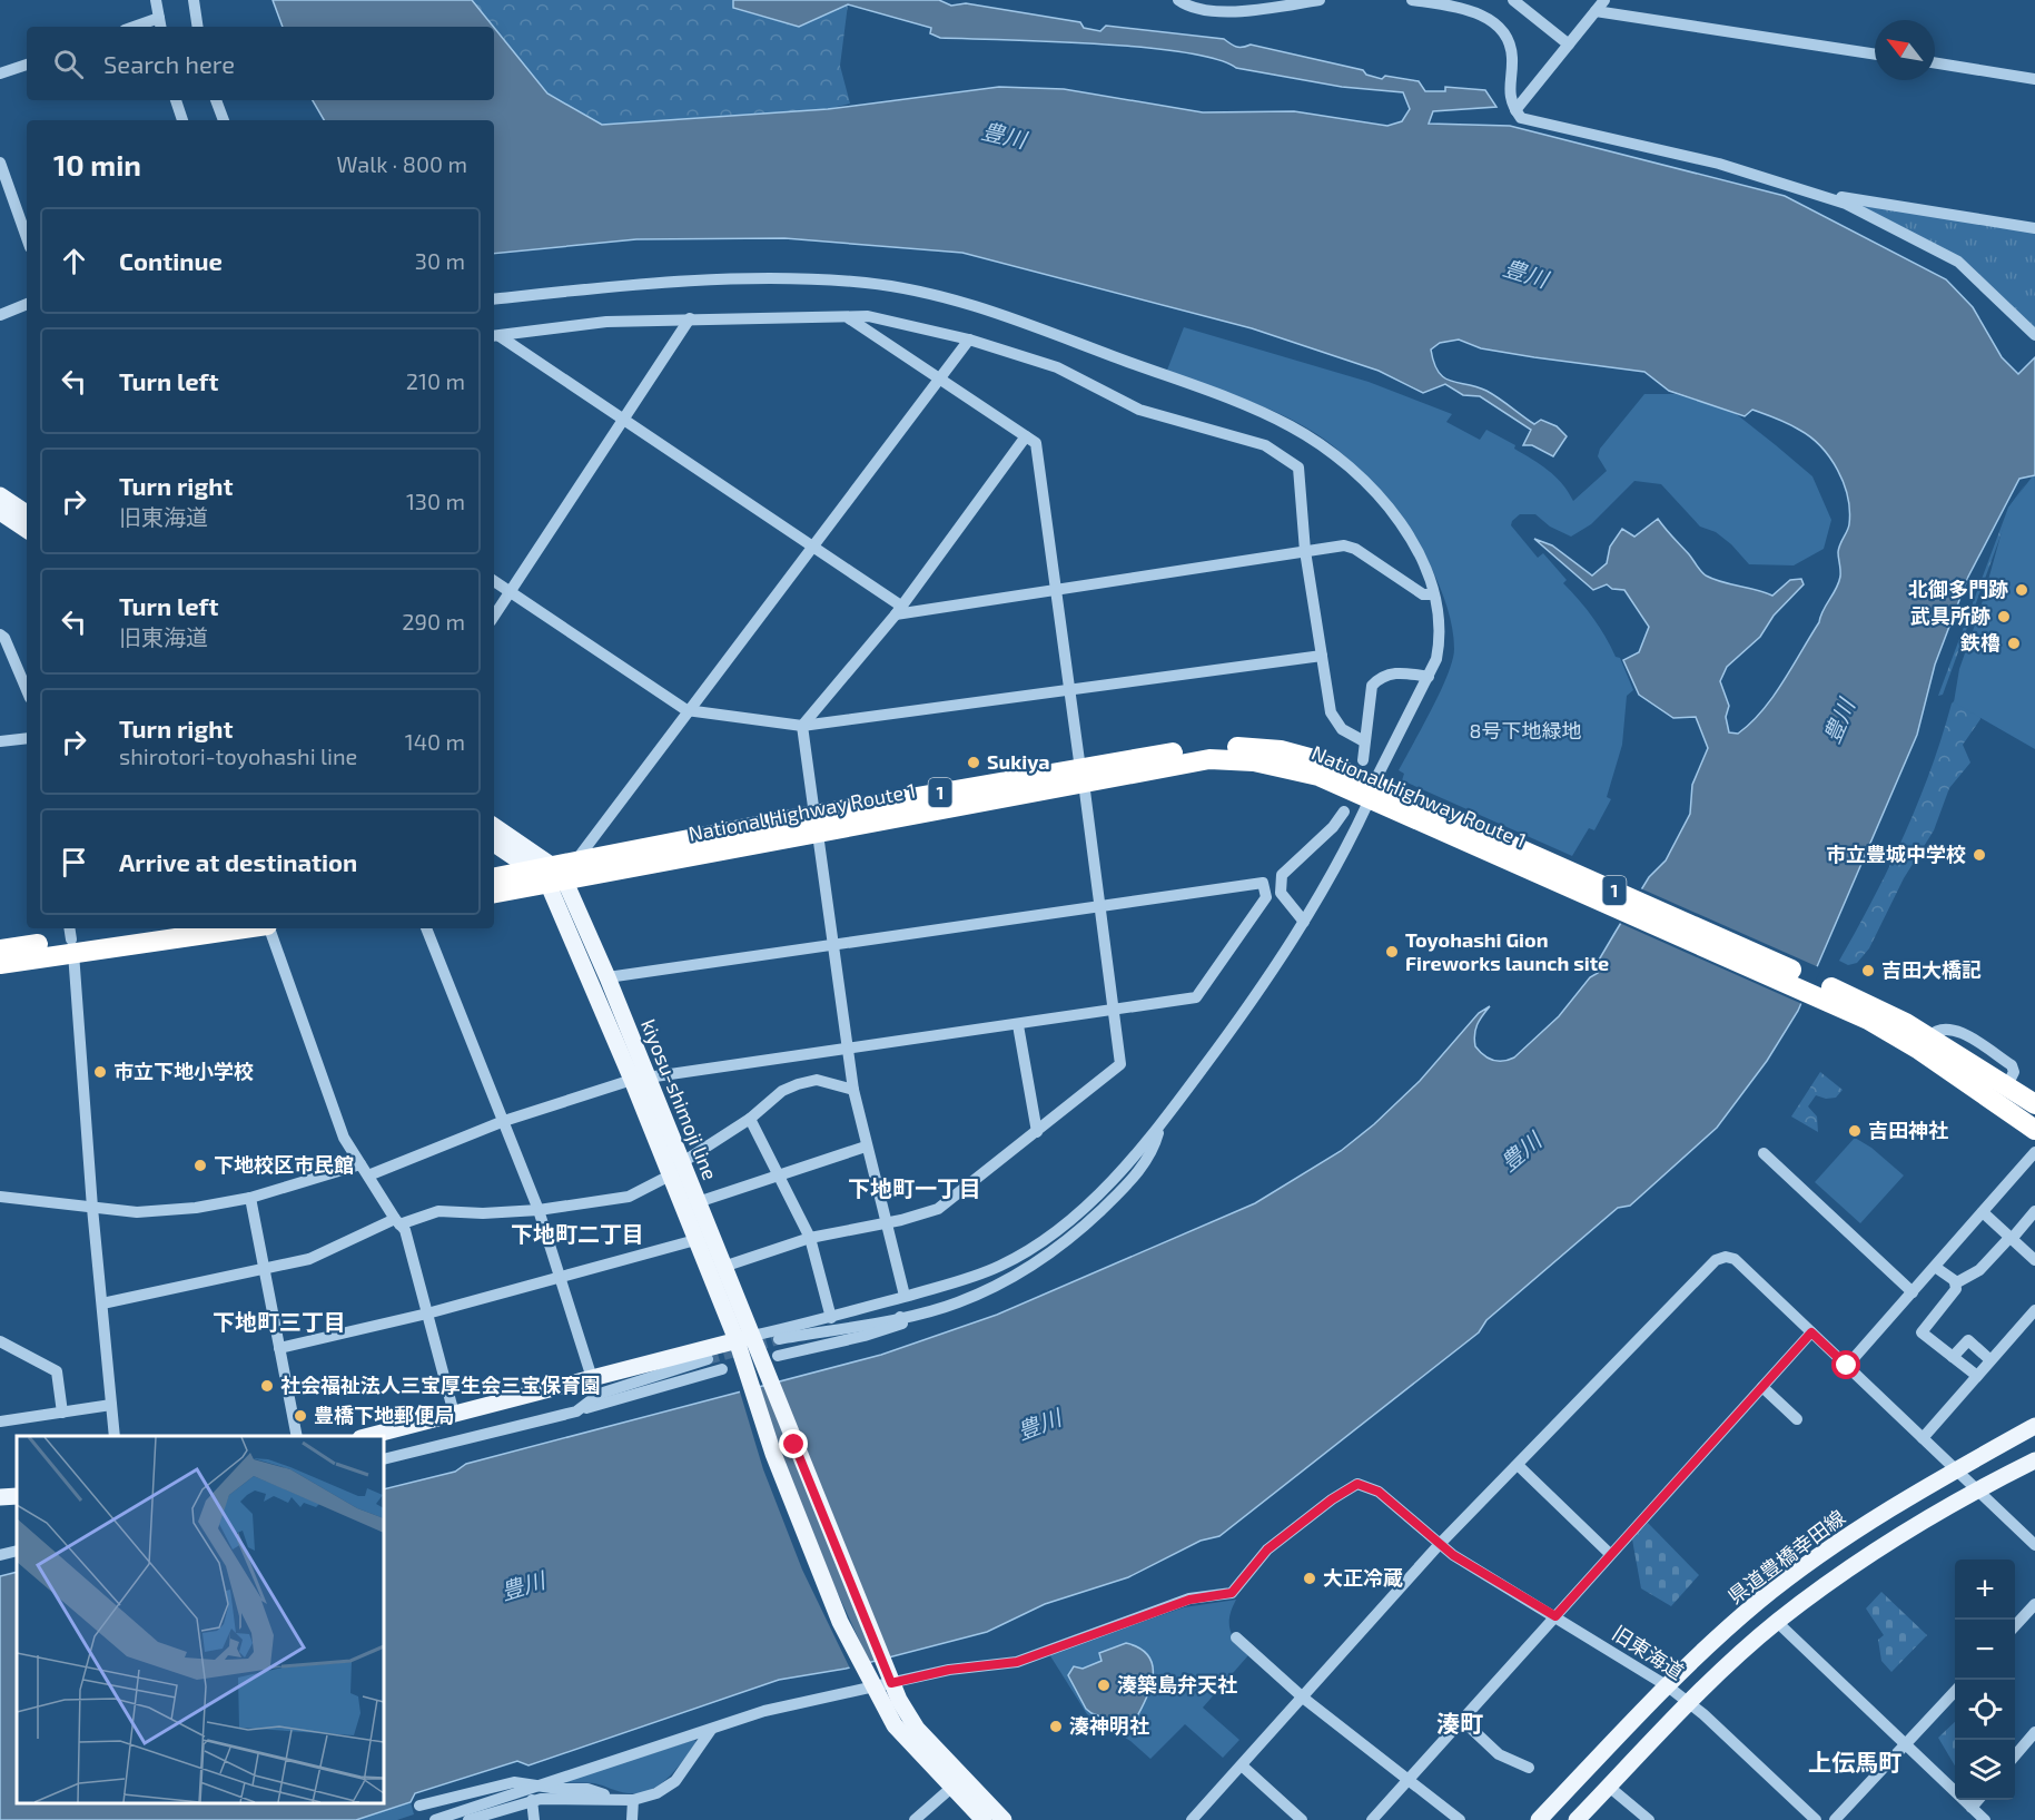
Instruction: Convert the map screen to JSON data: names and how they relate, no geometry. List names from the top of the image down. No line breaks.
{"streets":{"highway":["1","National Highway Route 1"],"main road":["kiyosu-shimoji line","県道豊橋幸田線"],"street":["旧東海道"]},"crossings":[["National Highway Route 1","kiyosu-shimoji line"],["県道豊橋幸田線","旧東海道"]],"districts":["下地町一丁目","下地町二丁目","下地町三丁目","湊町","上伝馬町"],"water":["豊川"],"parks":["8号下地緑地"],"places":["北御多門跡","武具所跡","鉄櫓","Sukiya","市立豊城中学校","Toyohashi Gion Fireworks launch site","吉田大橋記","市立下地小学校","吉田神社","下地校区市民館","社会福祉法人三宝厚生会三宝保育園","豊橋下地郵便局","大正冷蔵","湊築島弁天社","湊神明社"],"north":"top left","page":{"search":"Search here","heading":["10 min","Walk · 800 m"],"list":[["Continue","30 m"],["Turn left","210 m"],["Turn right","旧東海道","130 m"],["Turn left","旧東海道","290 m"],["Turn right","shirotori-toyohashi line","140 m"],"Arrive at destination"],"map_buttons":["+","−"]}}
